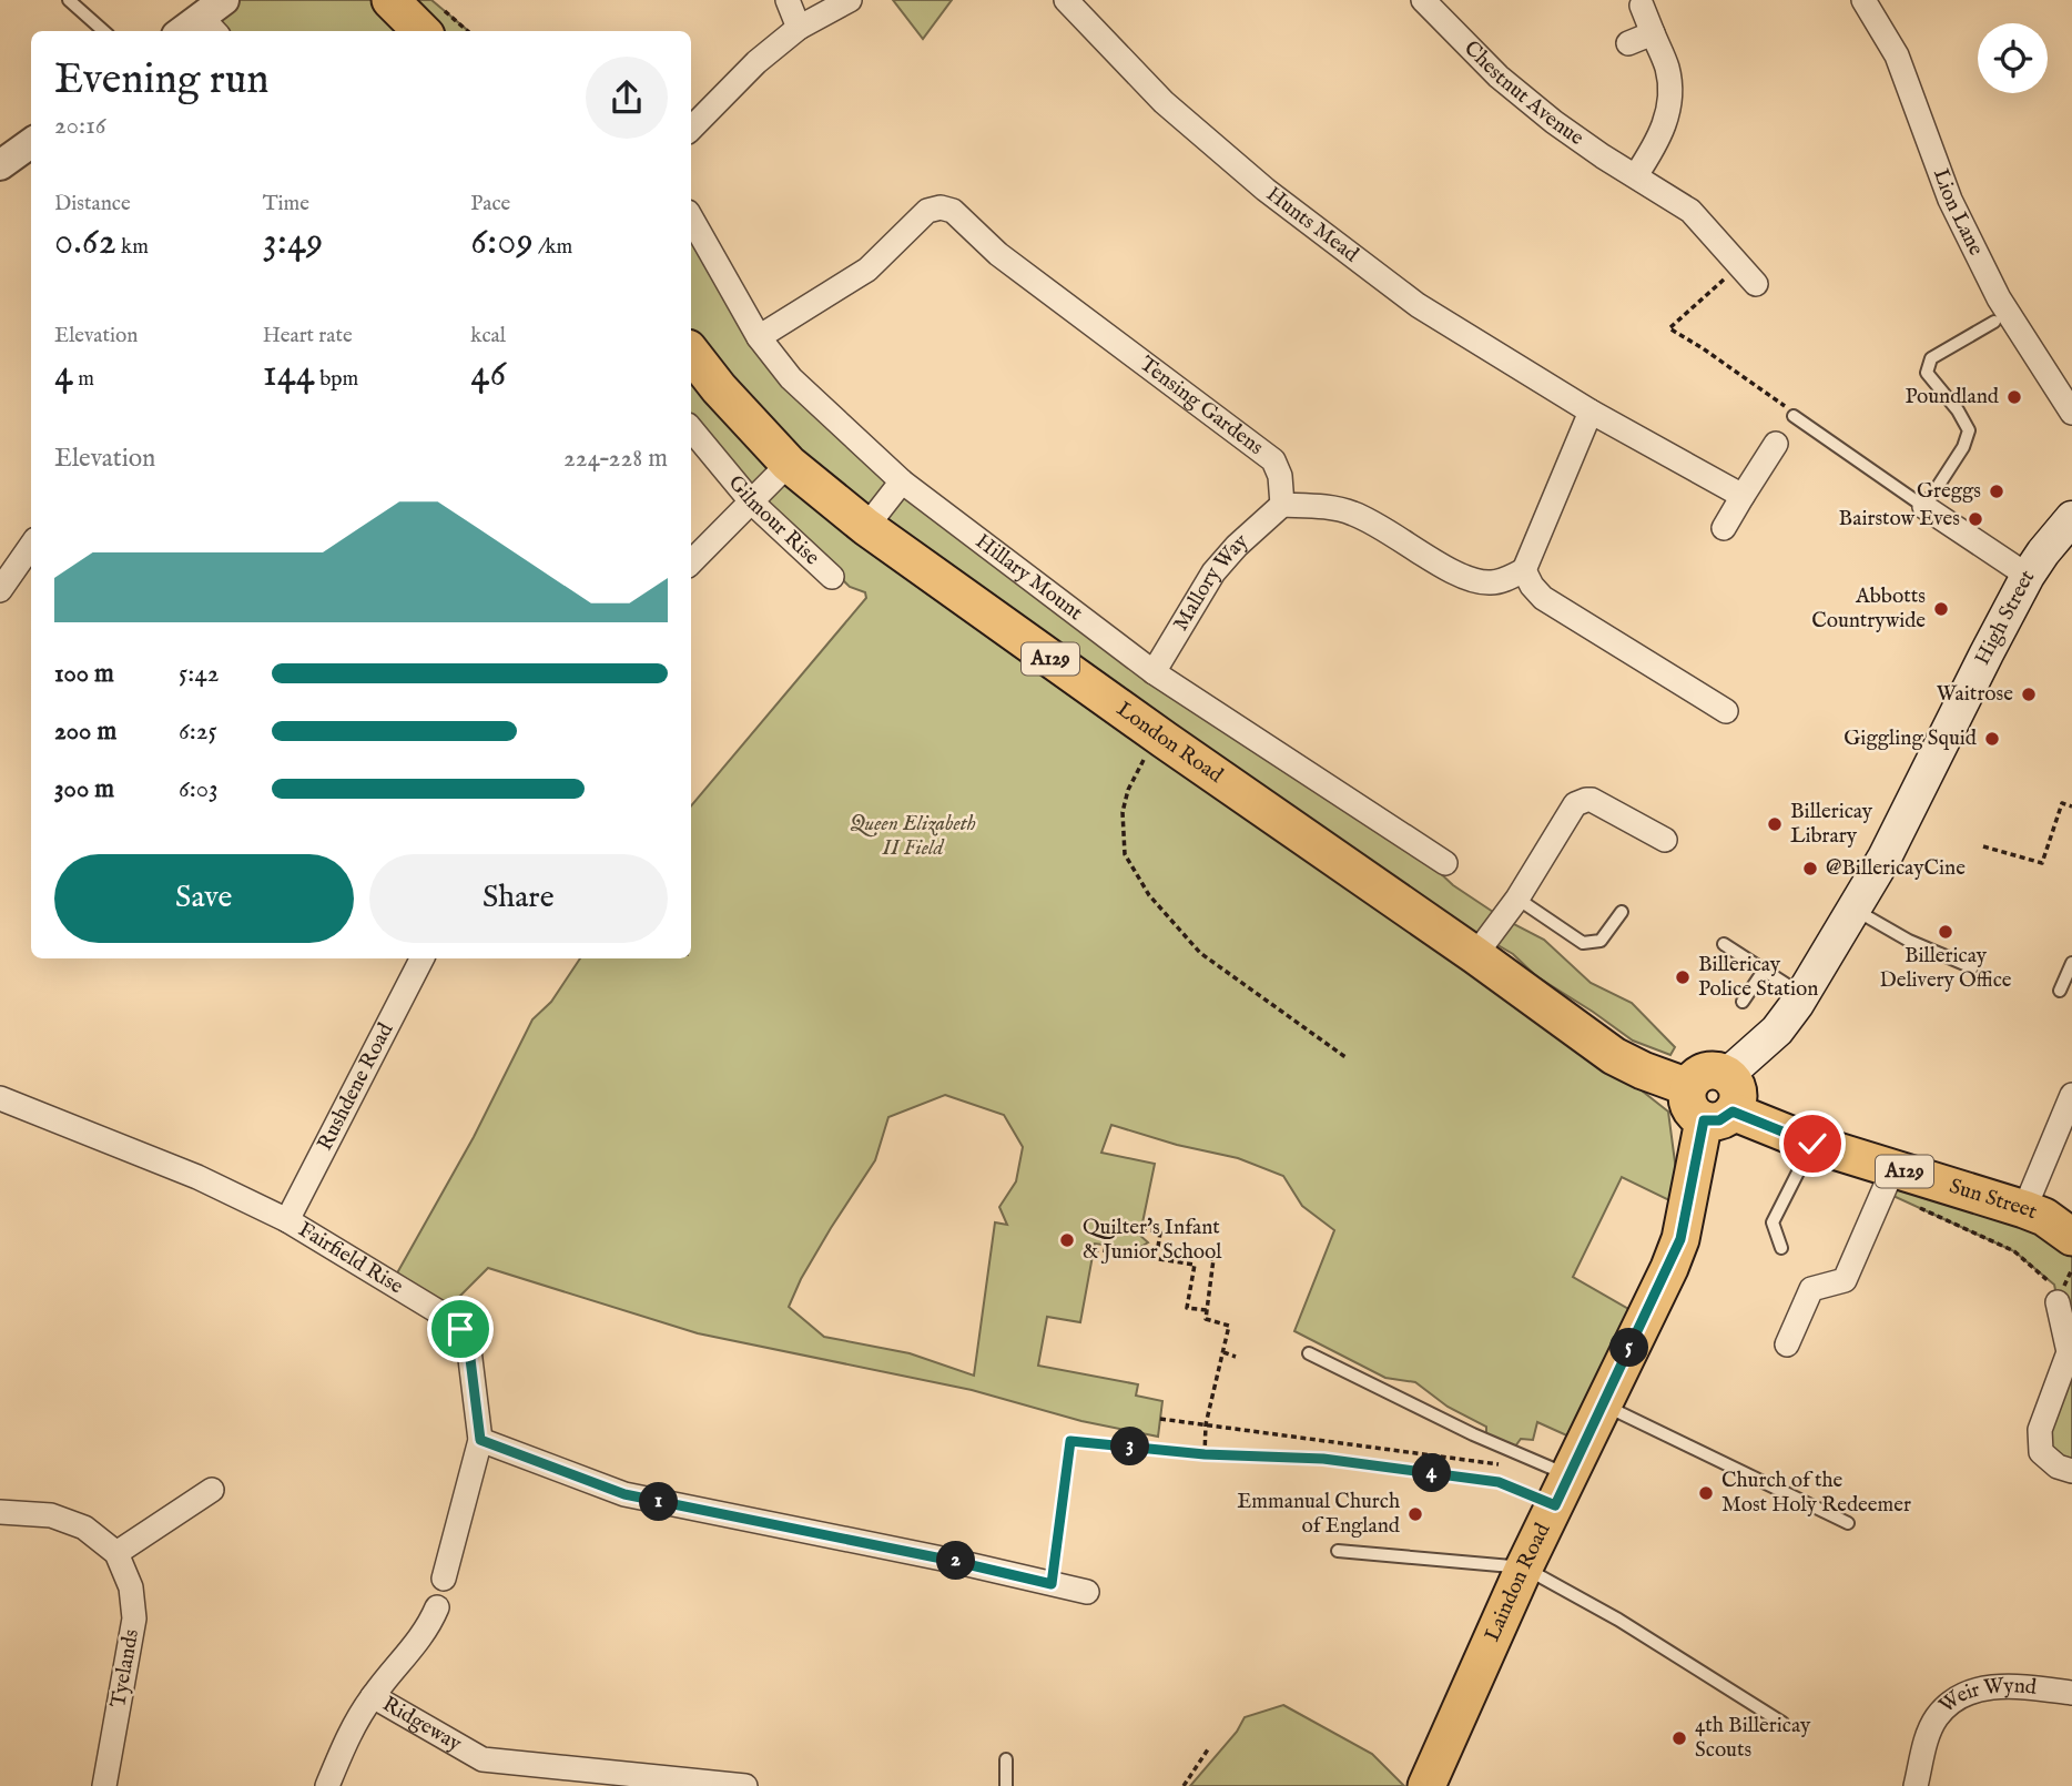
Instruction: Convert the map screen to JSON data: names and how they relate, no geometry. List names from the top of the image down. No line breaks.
{"streets":{"main road":["High Street","A129","London Road","Sun Street","Laindon Road"],"street":["Chestnut Avenue","Lion Lane","Hunts Mead","Tensing Gardens","Gilmour Rise","Hillary Mount","Mallory Way","Rushdene Road","Fairfield Rise","Tyelands","Weir Wynd","Ridgeway"]},"crossings":[["Tensing Gardens","Hillary Mount"],["Tensing Gardens","Mallory Way"],["Hillary Mount","Mallory Way"],["High Street","London Road"],["High Street","Sun Street"],["High Street","Laindon Road"],["London Road","Sun Street"],["London Road","Laindon Road"],["Rushdene Road","Fairfield Rise"],["Sun Street","Laindon Road"]],"parks":["Queen Elizabeth II Field"],"places":["Poundland","Greggs","Bairstow Eves","Abbotts Countrywide","Waitrose","Giggling Squid","Billericay Library","@BillericayCine","Billericay Delivery Office","Billericay Police Station","Quilter's Infant & Junior School","Church of the Most Holy Redeemer","Emmanual Church of England","4th Billericay Scouts"],"page":{"heading":["Evening run","20:16"],"stats":[["Distance","0.62 km"],["Time","3:49"],["Pace","6:09 /km"],["Elevation","4 m"],["Heart rate","144 bpm"],["kcal","46"]],"chart":["Elevation","224–228 m"],"list":[{"name":"100 m","note":"5:42"},{"name":"200 m","note":"6:25"},{"name":"300 m","note":"6:03"}],"buttons":["Save","Share"],"pins":["5","3","4","1","2"]}}
